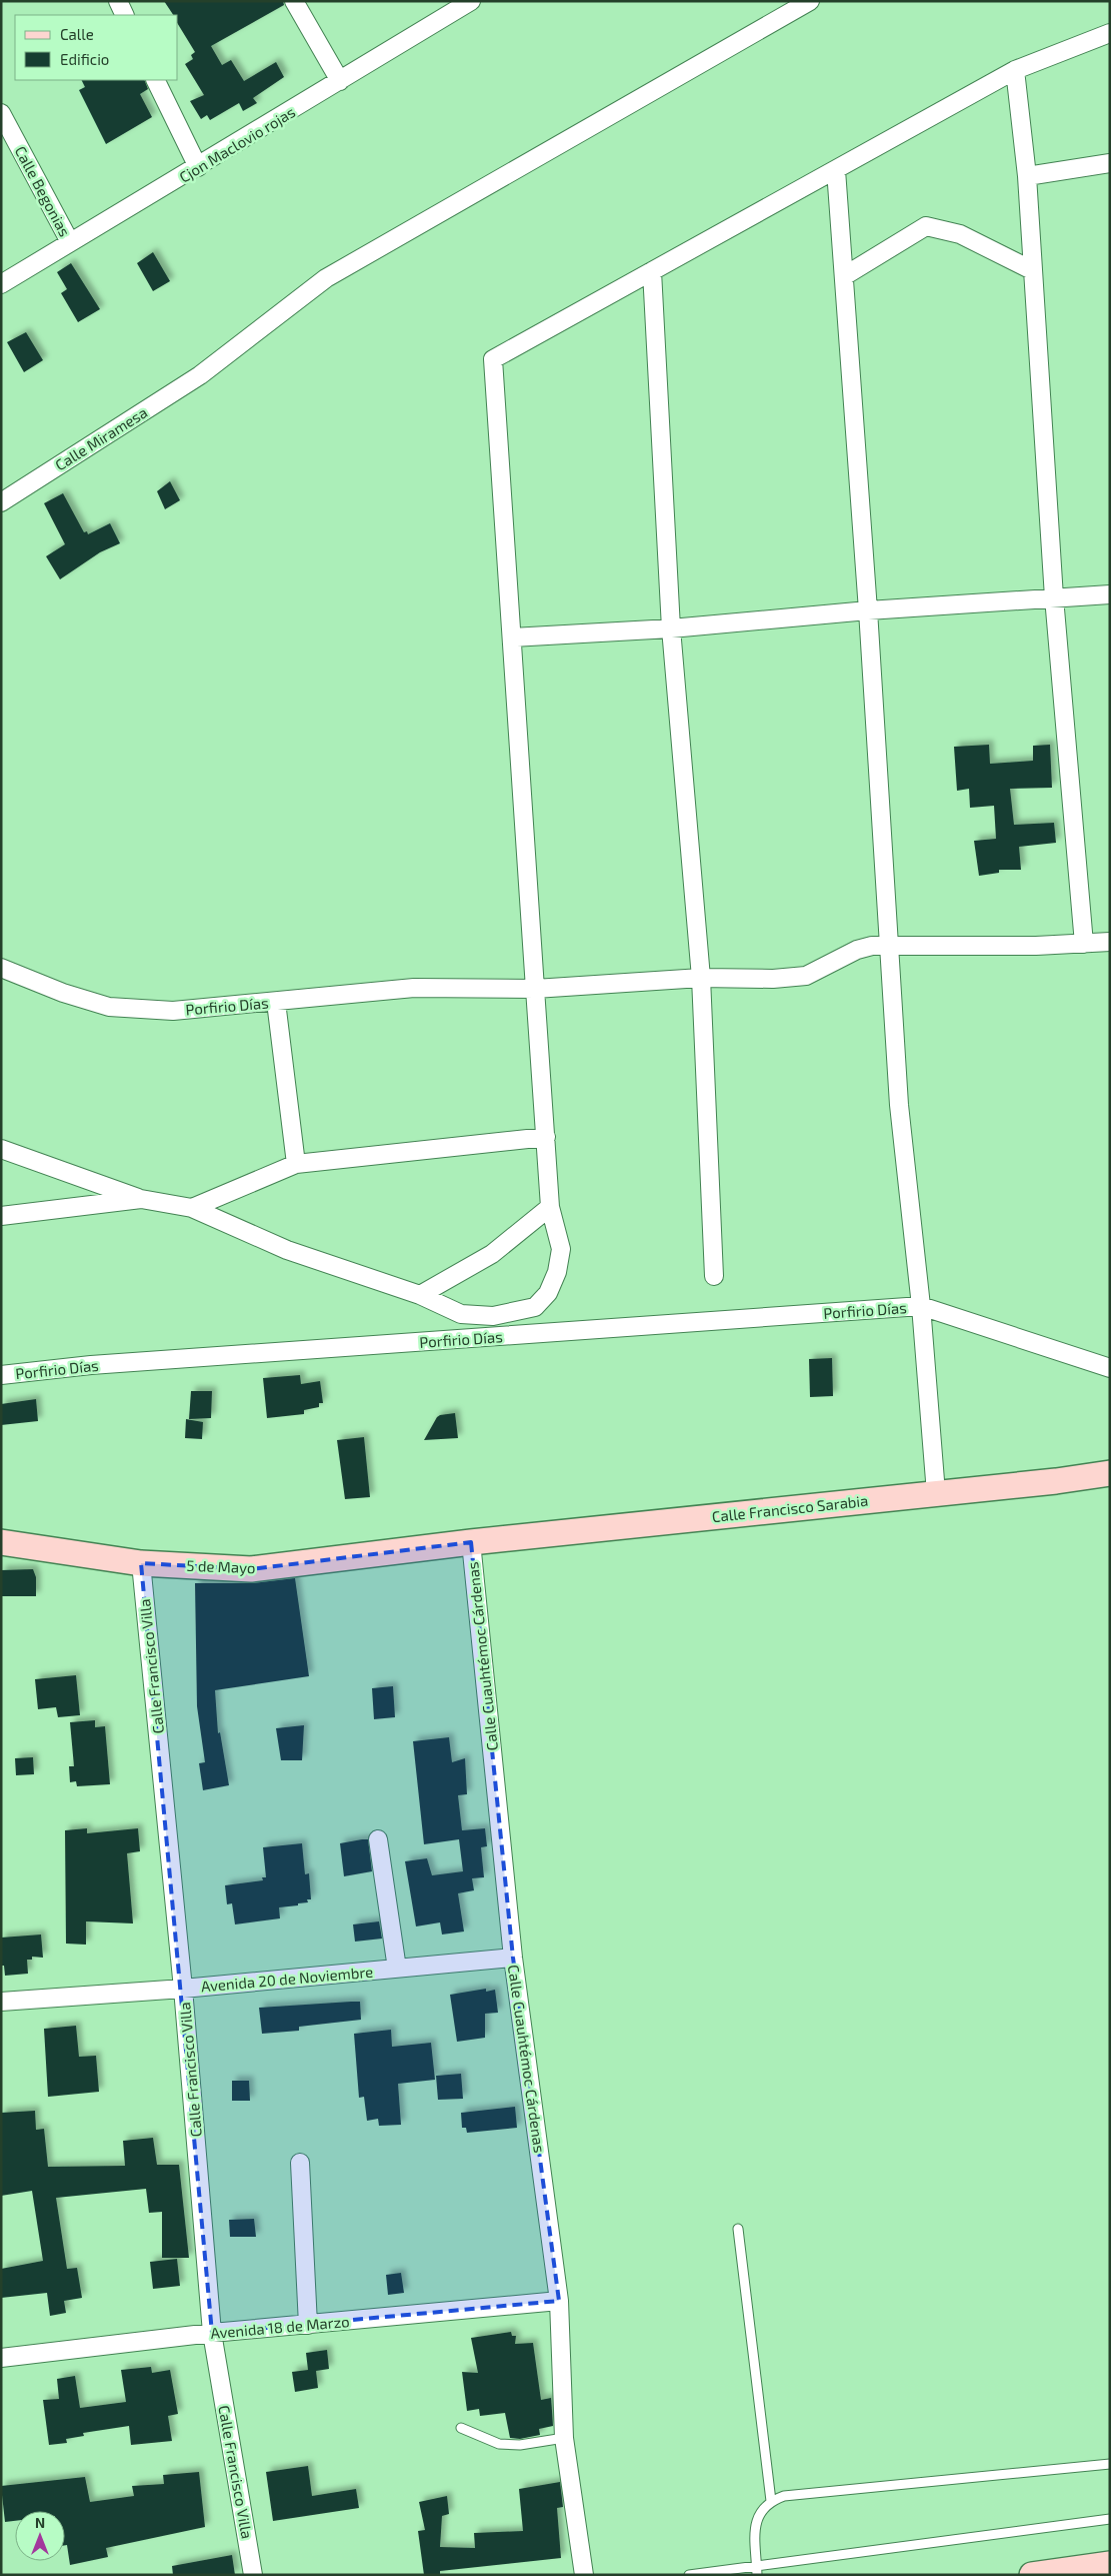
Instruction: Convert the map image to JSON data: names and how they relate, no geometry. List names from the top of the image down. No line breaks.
{"streets":{"street":["Cjon Maclovio rojas","Calle Begonias","Calle Miramesa","Porfirio Días","Calle Francisco Sarabia","5 de Mayo","Calle Cuauhtémoc Cárdenas","Calle Francisco Villa","Avenida 20 de Noviembre","Avenida 18 de Marzo"]},"crossings":[["Cjon Maclovio rojas","Calle Begonias"],["Calle Francisco Sarabia","5 de Mayo"],["Calle Francisco Sarabia","Calle Cuauhtémoc Cárdenas"],["5 de Mayo","Calle Cuauhtémoc Cárdenas"],["5 de Mayo","Calle Francisco Villa"],["Calle Cuauhtémoc Cárdenas","Avenida 20 de Noviembre"],["Calle Cuauhtémoc Cárdenas","Avenida 18 de Marzo"],["Calle Francisco Villa","Avenida 20 de Noviembre"],["Calle Francisco Villa","Avenida 18 de Marzo"]],"legend":["Calle","Edificio"],"north":"top"}
